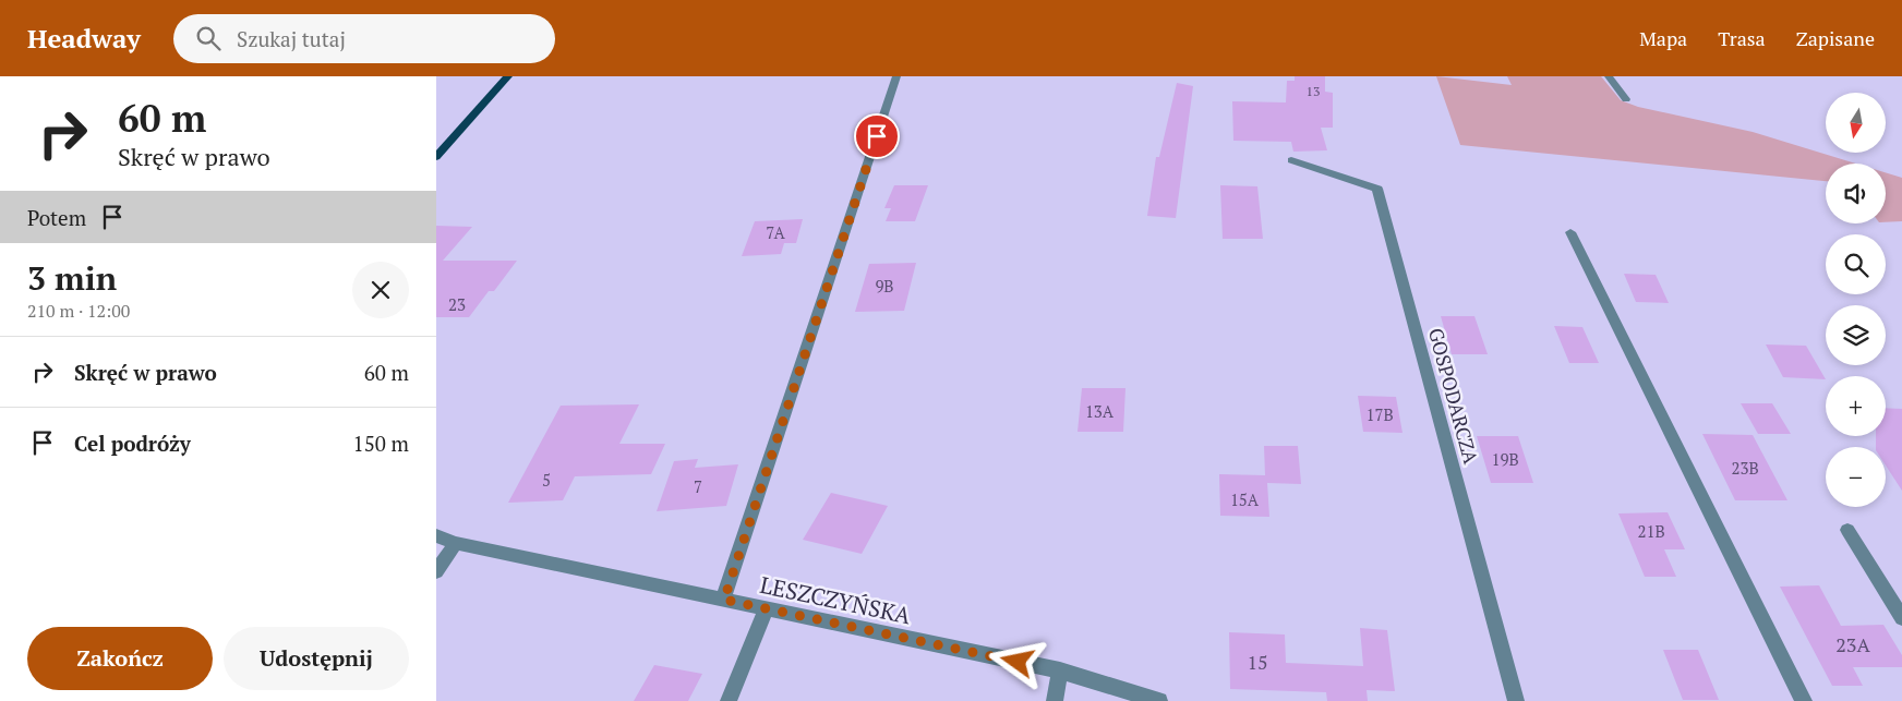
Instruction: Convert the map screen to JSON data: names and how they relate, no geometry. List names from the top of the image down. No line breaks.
{"streets":{"street":["GOSPODARCZA","LESZCZYŃSKA"]},"house_numbers":["13","7A","9B","23","13A","17B","19B","23B","5","7","15A","21B","23A","15"],"north":"bottom","page":{"header":"Headway","search":"Szukaj tutaj","nav":["Mapa","Trasa","Zapisane"],"turn":["60 m","Skręć w prawo"],"map_buttons":["+","−"],"then":"Potem","heading":["3 min","210 m · 12:00"],"list":[{"name":"Skręć w prawo","value":"60 m"},{"name":"Cel podróży","value":"150 m"}],"buttons":["Zakończ","Udostępnij"]}}
